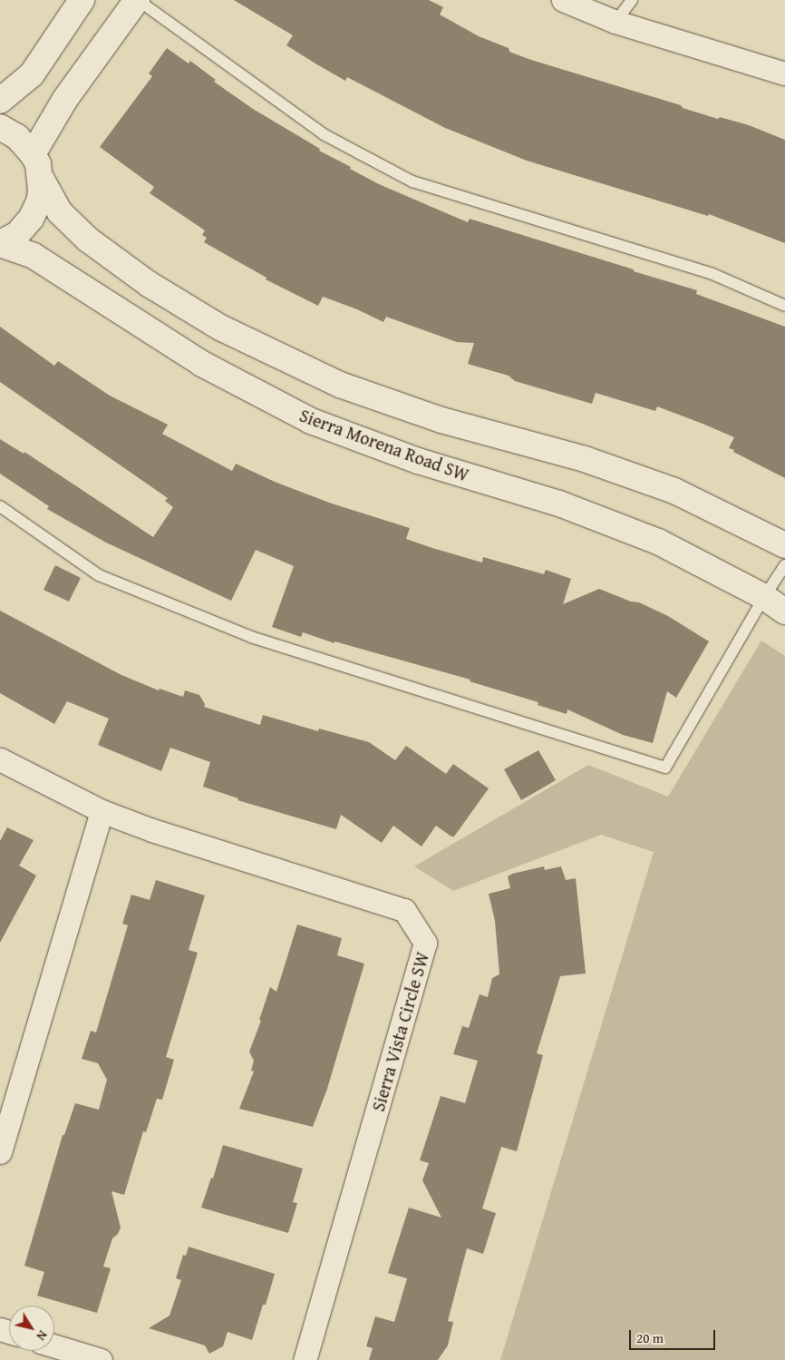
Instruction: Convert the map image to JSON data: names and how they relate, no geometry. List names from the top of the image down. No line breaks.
{"streets":{"street":["Sierra Morena Road SW","Sierra Vista Circle SW"]},"scale_bar":"20 m","north":"bottom right"}
